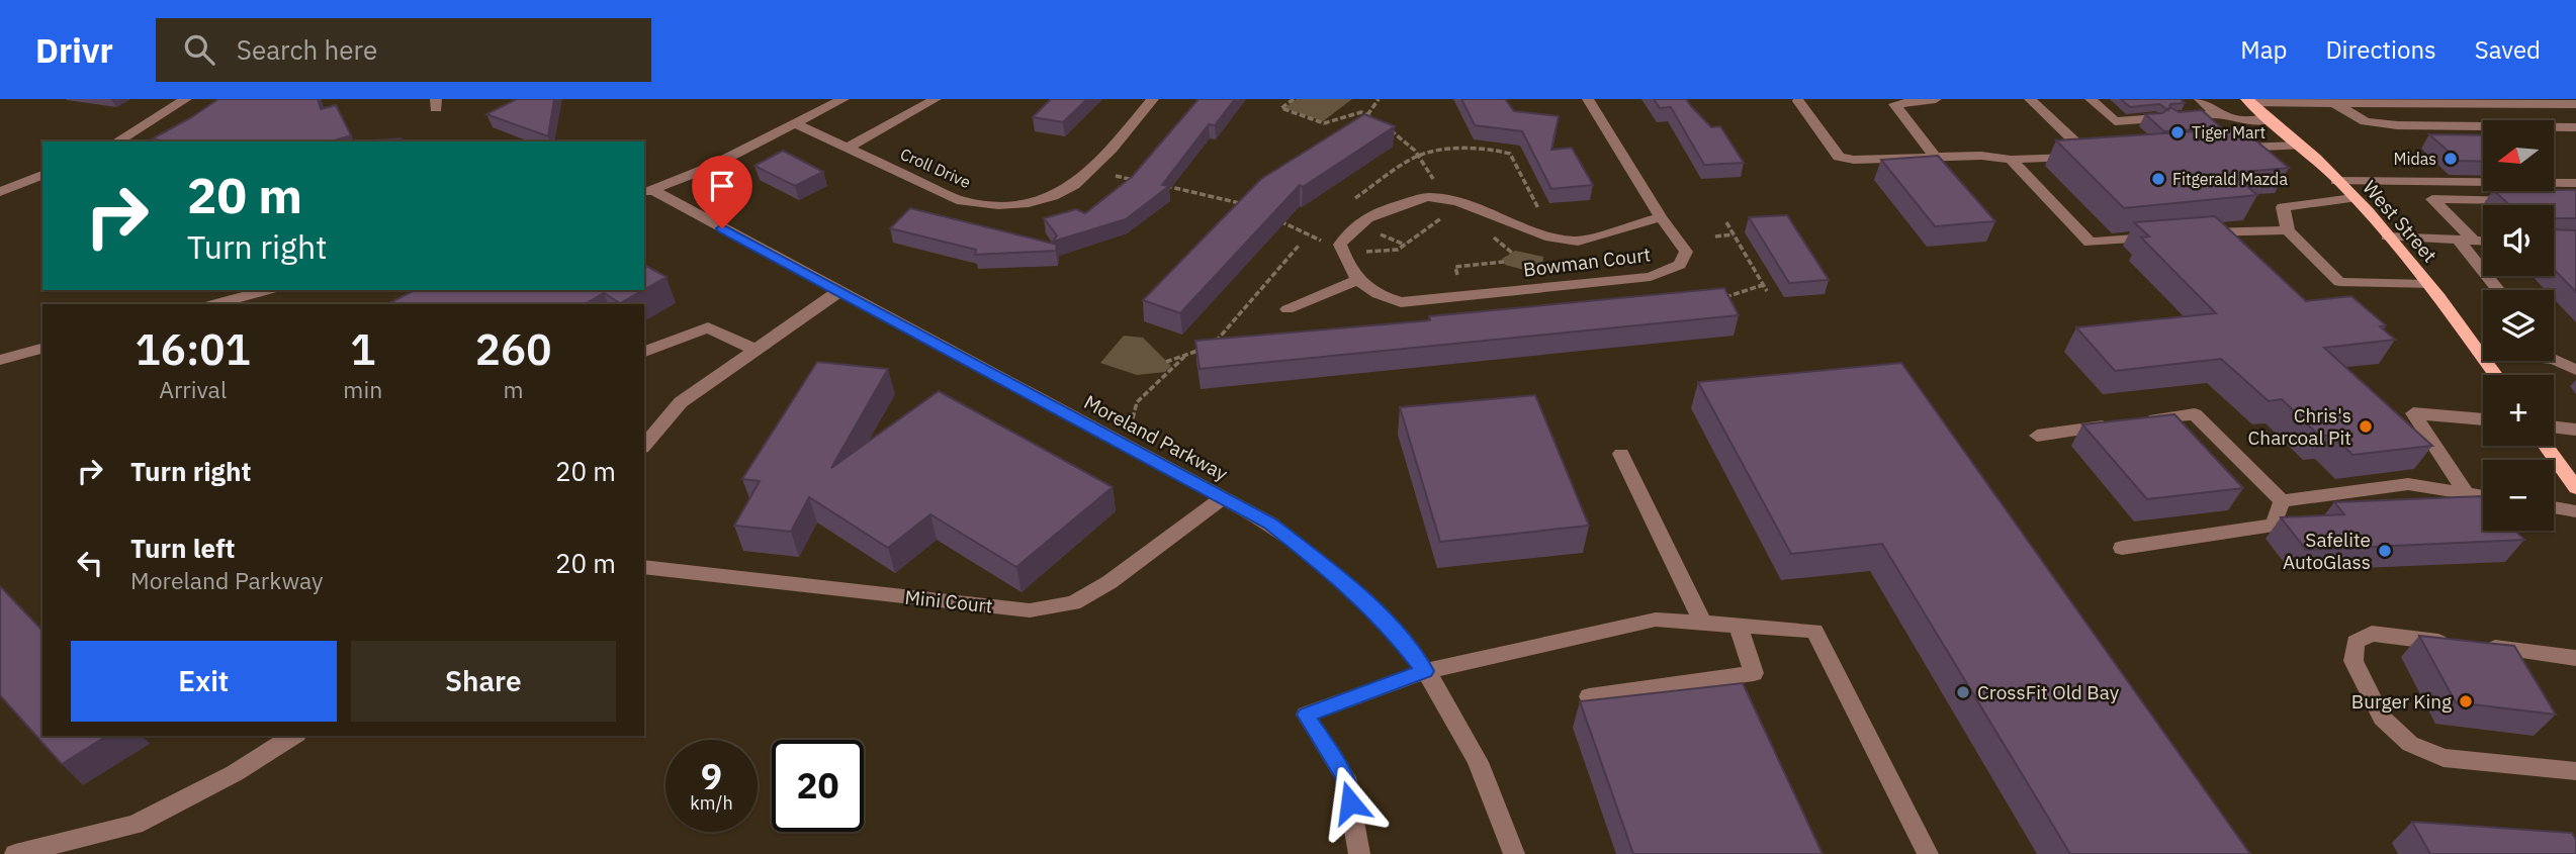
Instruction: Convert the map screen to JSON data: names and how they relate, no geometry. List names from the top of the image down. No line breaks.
{"streets":{"main road":["West Street"],"street":["Croll Drive","Bowman Court","Moreland Parkway","Mini Court"]},"crossings":[["Moreland Parkway","Mini Court"]],"places":["Tiger Mart","Midas","Fitgerald Mazda","Chris's Charcoal Pit","Safelite AutoGlass","CrossFit Old Bay","Burger King"],"north":"left","page":{"header":"Drivr","search":"Search here","nav":["Map","Directions","Saved"],"map_buttons":["+","−"],"turn":["20 m","Turn right"],"eta":["16:01","Arrival","1","min","260","m"],"list":[{"name":"Turn right","value":"20 m"},{"name":"Turn left","note":"Moreland Parkway","value":"20 m"}],"buttons":["Exit","Share"],"speed":"9 km/h","limit":"20"}}
